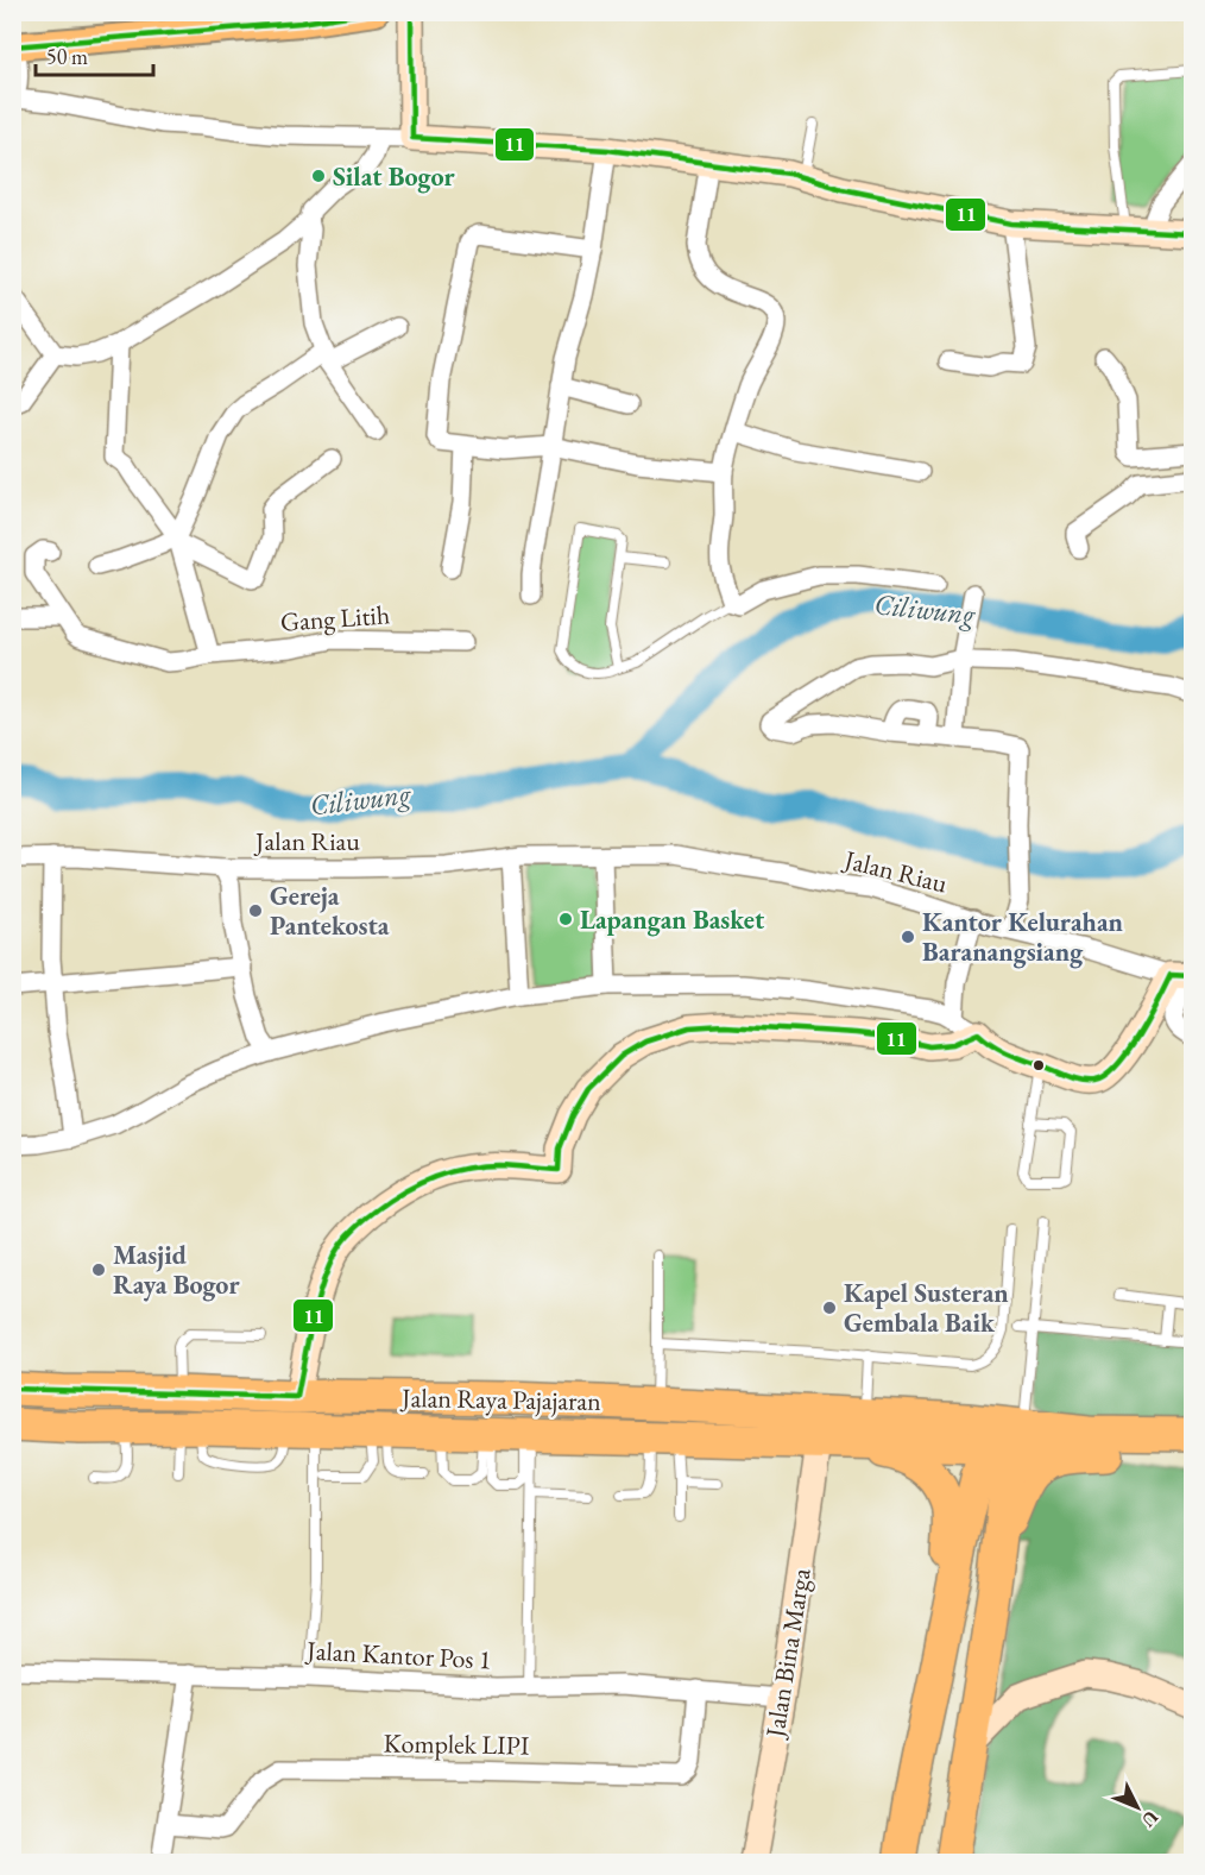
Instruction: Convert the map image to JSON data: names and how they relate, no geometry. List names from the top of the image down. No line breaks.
{"streets":{"highway":["Jalan Raya Pajajaran"],"street":["Gang Litih","Jalan Riau","Jalan Bina Marga","Jalan Kantor Pos 1","Komplek LIPI"]},"crossings":[["Jalan Raya Pajajaran","Jalan Bina Marga"],["Jalan Bina Marga","Jalan Kantor Pos 1"],["Jalan Kantor Pos 1","Komplek LIPI"]],"water":["Ciliwung"],"places":["Silat Bogor","Gereja Pantekosta","Lapangan Basket","Kantor Kelurahan Baranangsiang","Masjid Raya Bogor","Kapel Susteran Gembala Baik"],"lines":["transit line 11"],"scale_bar":"50 m","north":"bottom right"}
